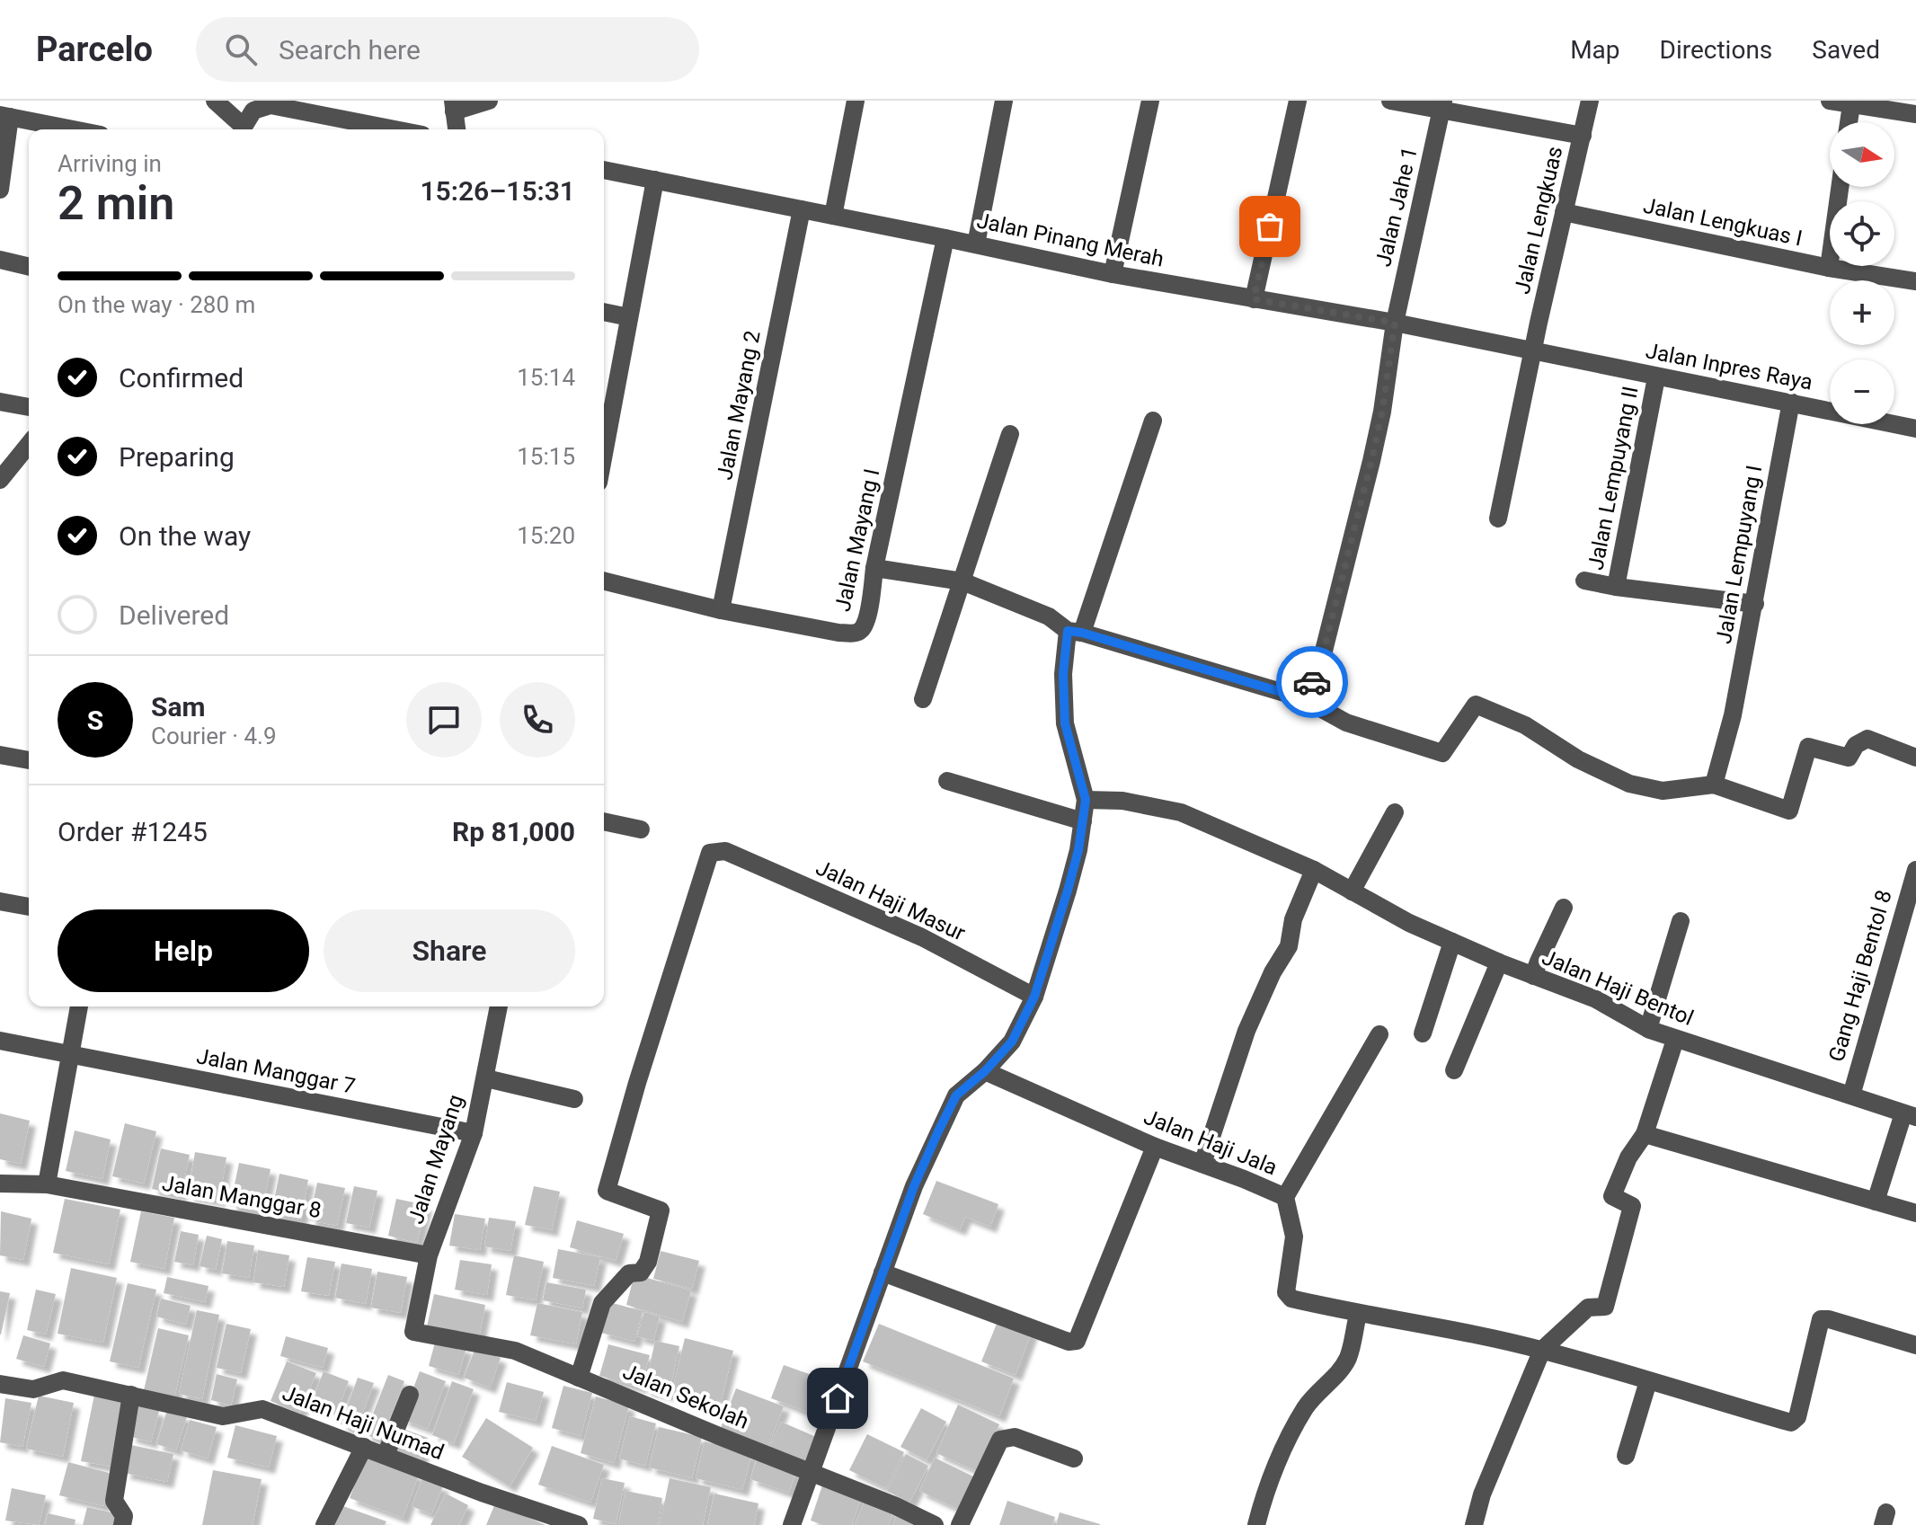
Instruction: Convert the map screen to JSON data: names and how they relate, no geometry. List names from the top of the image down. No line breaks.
{"streets":{"street":["Jalan Jahe 1","Jalan Lengkuas","Jalan Lengkuas I","Jalan Pinang Merah","Jalan Inpres Raya","Jalan Mayang 2","Jalan Lempuyang II","Jalan Mayang I","Jalan Lempuyang I","Jalan Haji Masur","Gang Haji Bentol 8","Jalan Haji Bentol","Jalan Manggar 7","Jalan Haji Jala","Jalan Mayang","Jalan Manggar 8","Jalan Sekolah","Jalan Haji Numad"]},"crossings":[["Jalan Jahe 1","Jalan Pinang Merah"],["Jalan Lengkuas","Jalan Lengkuas I"],["Jalan Lengkuas","Jalan Pinang Merah"],["Jalan Lengkuas","Jalan Inpres Raya"],["Jalan Pinang Merah","Jalan Inpres Raya"],["Jalan Pinang Merah","Jalan Mayang 2"],["Jalan Pinang Merah","Jalan Mayang I"],["Jalan Inpres Raya","Jalan Lempuyang II"],["Jalan Inpres Raya","Jalan Lempuyang I"],["Jalan Mayang 2","Jalan Mayang I"],["Jalan Haji Masur","Jalan Sekolah"],["Gang Haji Bentol 8","Jalan Haji Bentol"],["Jalan Manggar 7","Jalan Mayang"],["Jalan Mayang","Jalan Manggar 8"],["Jalan Mayang","Jalan Sekolah"]],"north":"right","page":{"header":"Parcelo","search":"Search here","nav":["Map","Directions","Saved"],"map_buttons":["+","−"],"heading":["2 min","Arriving in","15:26–15:31"],"panel":["Sam","Courier · 4.9","Order #1245","Rp 81,000"],"bar":"On the way · 280 m","list":[["Confirmed","15:14"],["Preparing","15:15"],["On the way","15:20"],"Delivered"],"round":"S","buttons":["Help","Share"]}}
